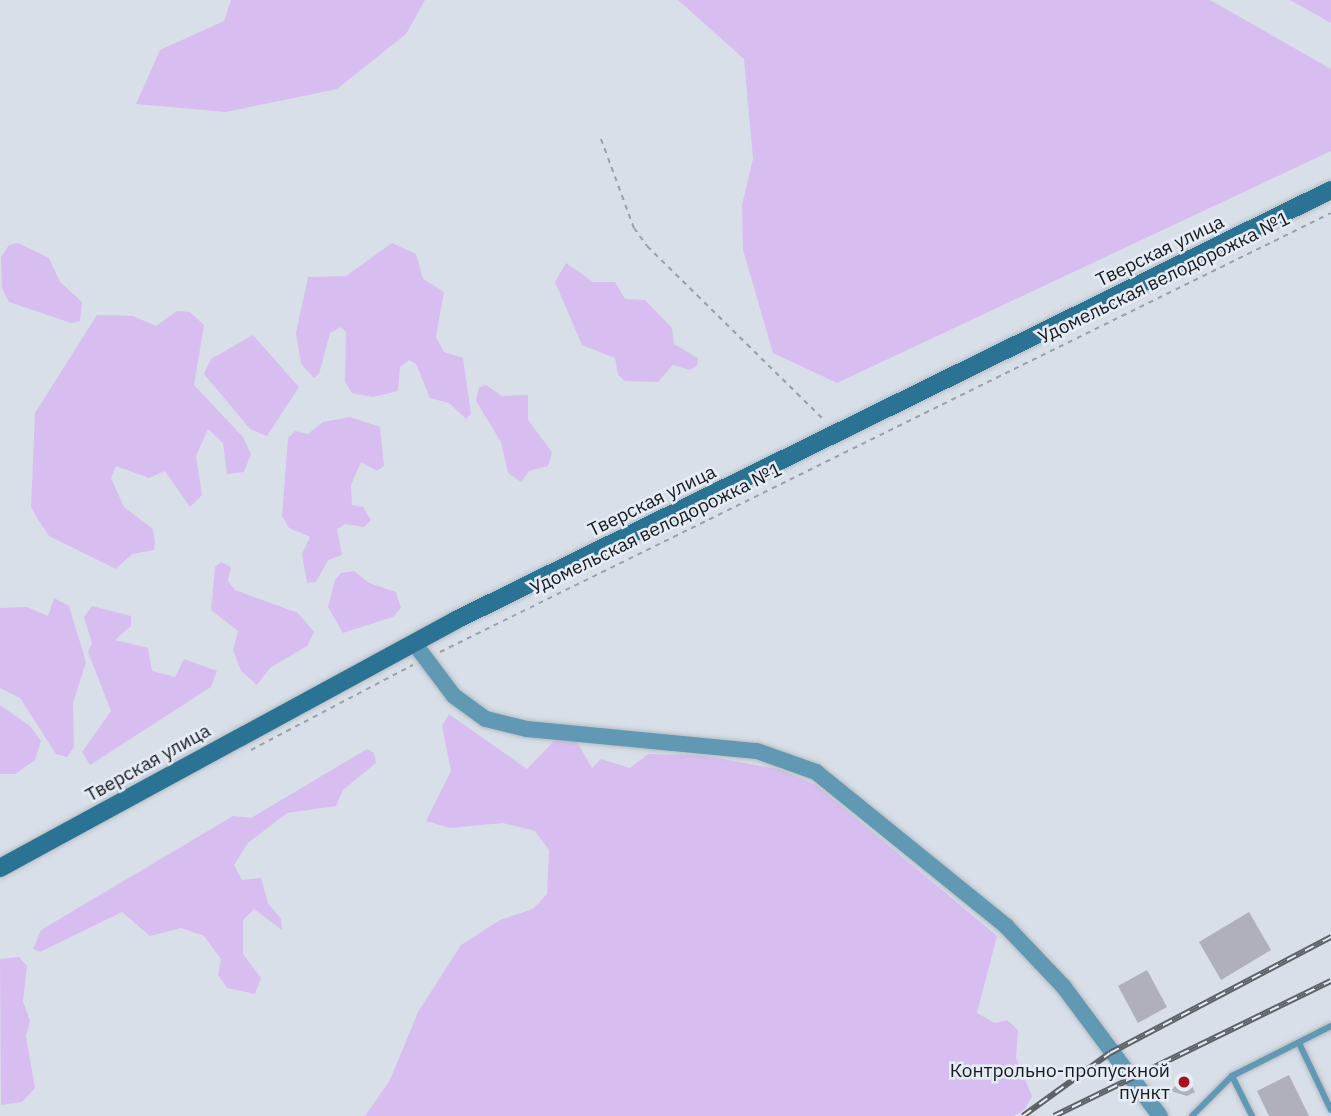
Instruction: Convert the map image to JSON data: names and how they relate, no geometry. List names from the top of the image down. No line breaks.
{"streets":{"main road":["Тверская улица"],"path":["Удомельская велодорожка №1"]},"places":["Контрольно-пропускной пункт"]}
